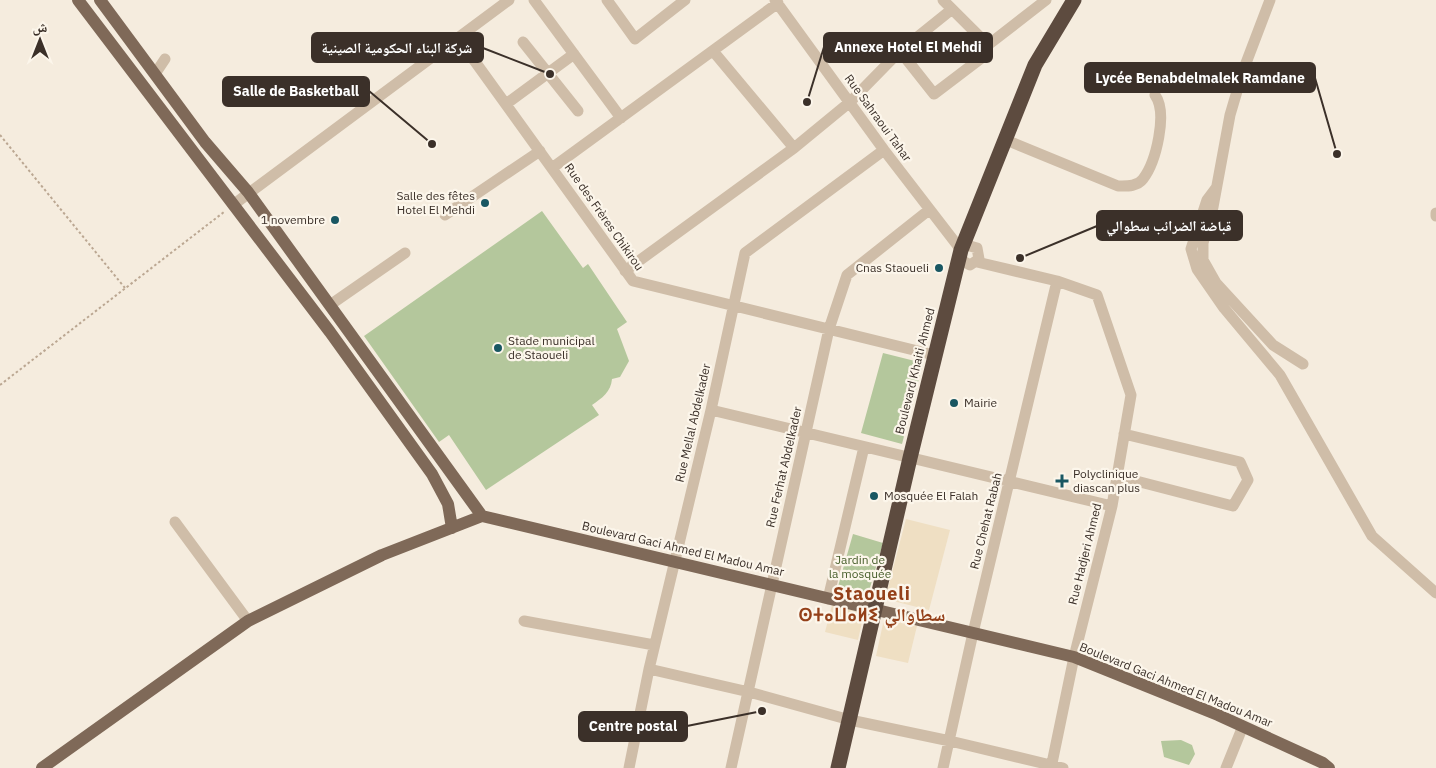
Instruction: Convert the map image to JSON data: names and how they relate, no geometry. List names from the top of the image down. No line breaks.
{"streets":{"highway":["Boulevard Khaiti Ahmed"],"main road":["Boulevard Gaci Ahmed El Madou Amar"],"street":["Rue Sahraoui Tahar","Rue des Frères Chikirou","Rue Mellal Abdelkader","Rue Ferhat Abdelkader","Rue Chehat Rabah","Rue Hadjeri Ahmed"]},"crossings":[["Rue Sahraoui Tahar","Boulevard Khaiti Ahmed"],["Rue Sahraoui Tahar","Rue Mellal Abdelkader"],["Rue Sahraoui Tahar","Rue Ferhat Abdelkader"],["Rue Sahraoui Tahar","Rue Hadjeri Ahmed"],["Rue des Frères Chikirou","Boulevard Khaiti Ahmed"],["Rue des Frères Chikirou","Rue Mellal Abdelkader"],["Rue des Frères Chikirou","Rue Ferhat Abdelkader"],["Boulevard Khaiti Ahmed","Boulevard Gaci Ahmed El Madou Amar"],["Boulevard Khaiti Ahmed","Rue Hadjeri Ahmed"],["Rue Mellal Abdelkader","Boulevard Gaci Ahmed El Madou Amar"],["Rue Ferhat Abdelkader","Boulevard Gaci Ahmed El Madou Amar"],["Rue Chehat Rabah","Boulevard Gaci Ahmed El Madou Amar"],["Rue Chehat Rabah","Rue Hadjeri Ahmed"],["Boulevard Gaci Ahmed El Madou Amar","Rue Hadjeri Ahmed"]],"districts":["Staoueli ⵙⵜⴰⵡⴰⵍⵉ سطاوالي"],"parks":["Jardin de la mosquée"],"places":{"other":["شركة البناء الحكومية الصينية","Annexe Hotel El Mehdi","Salle de Basketball","Lycée Benabdelmalek Ramdane","Salle des fêtes Hotel El Mehdi","1 novembre","قباضة الضرائب سطوالي","Cnas Staoueli","Stade municipal de Staoueli","Mairie","Mosquée El Falah","Centre postal"],"health":["Polyclinique diascan plus"]},"north":"top"}
